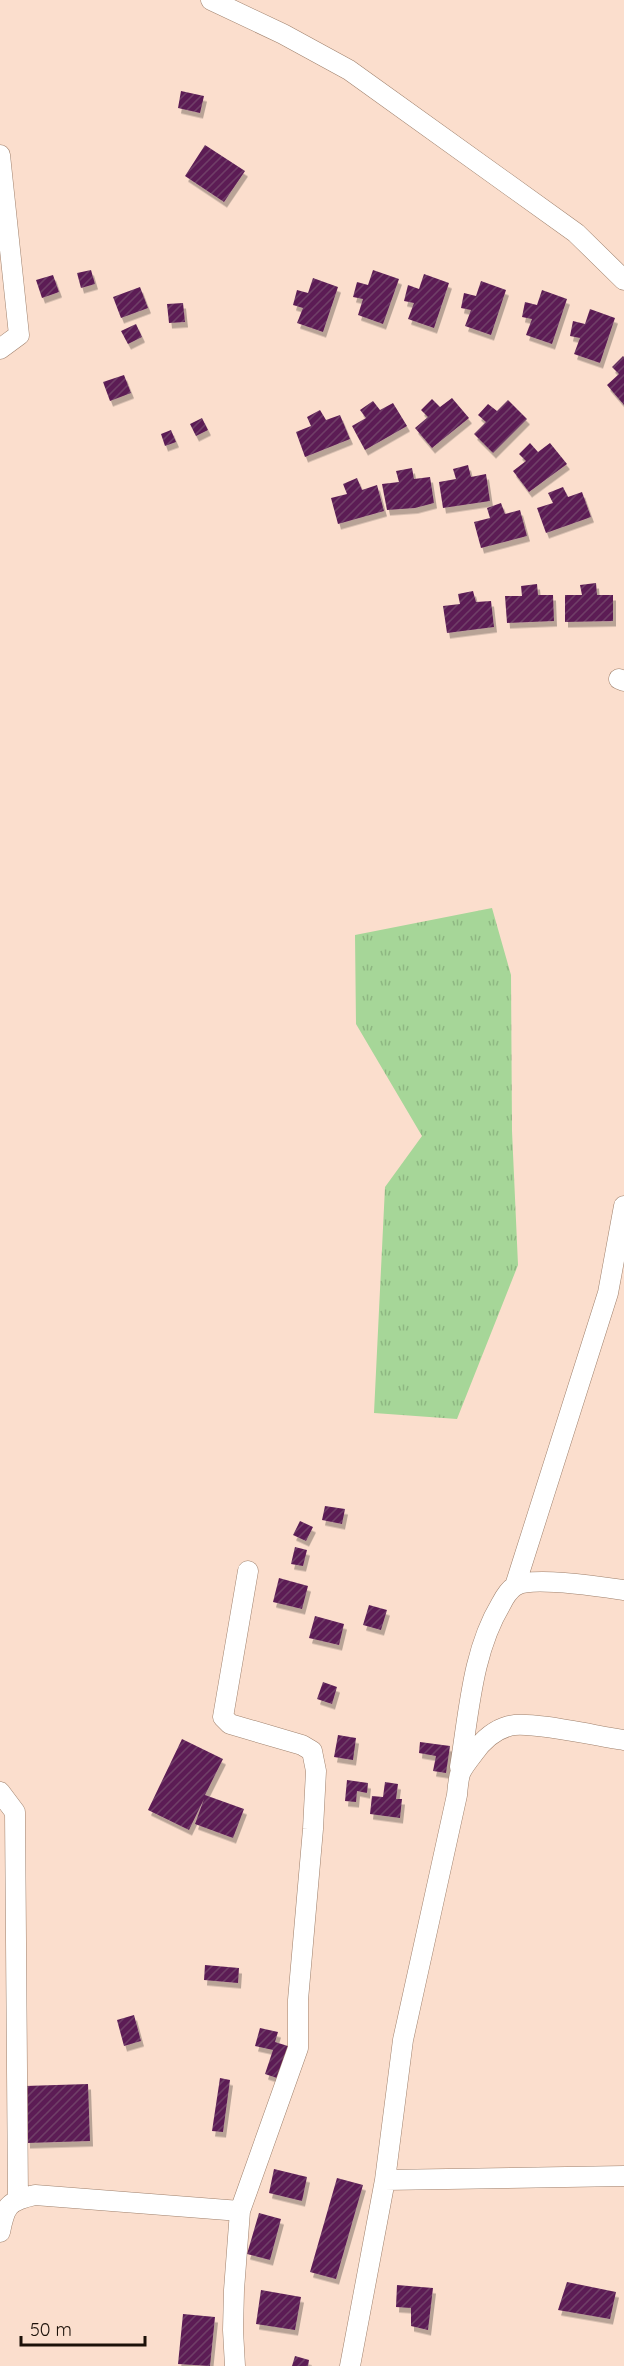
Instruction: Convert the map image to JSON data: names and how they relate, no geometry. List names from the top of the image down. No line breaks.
{"scale_bar":"50 m"}
